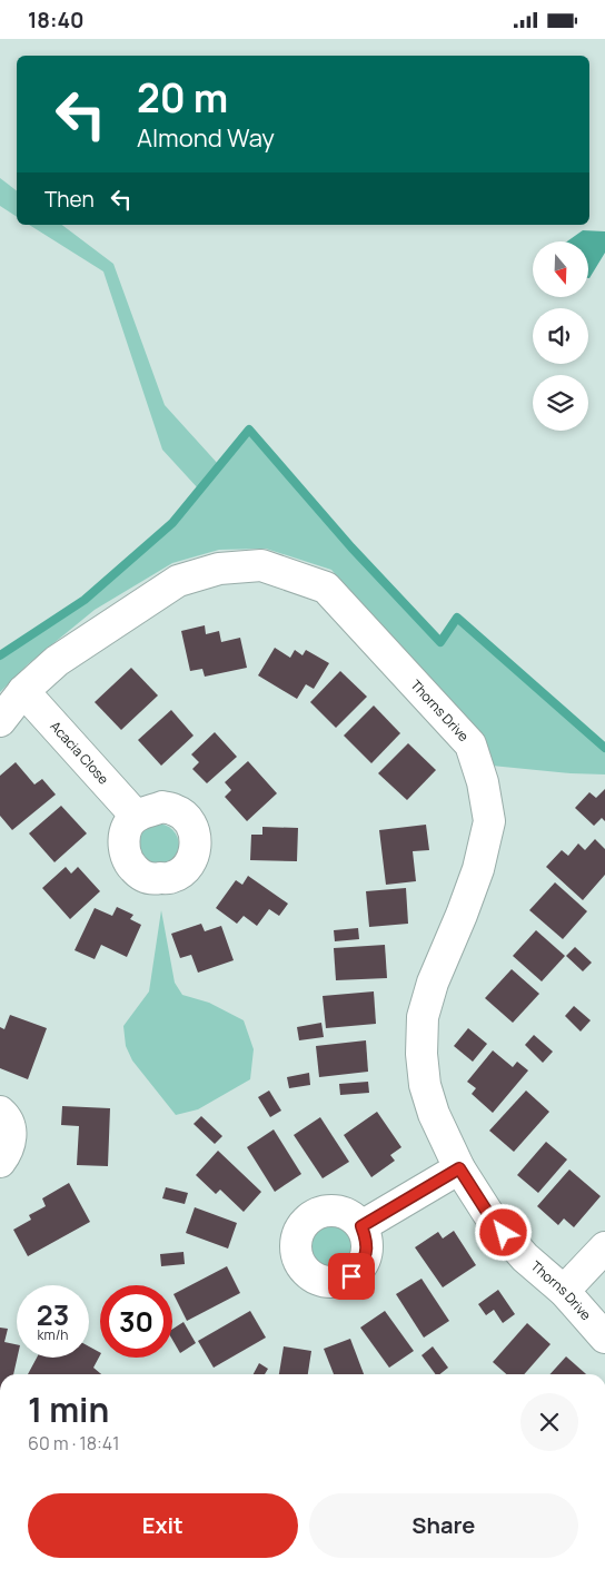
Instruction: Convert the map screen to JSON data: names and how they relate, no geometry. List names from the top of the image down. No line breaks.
{"streets":{"street":["Thorns Drive","Acacia Close"]},"crossings":[["Thorns Drive","Acacia Close"]],"north":"bottom","page":{"status":"18:40","turn":["20 m","Almond Way"],"then":"Then","speed":"23 km/h","limit":"30","heading":["1 min","60 m · 18:41"],"buttons":["Exit","Share"]}}
